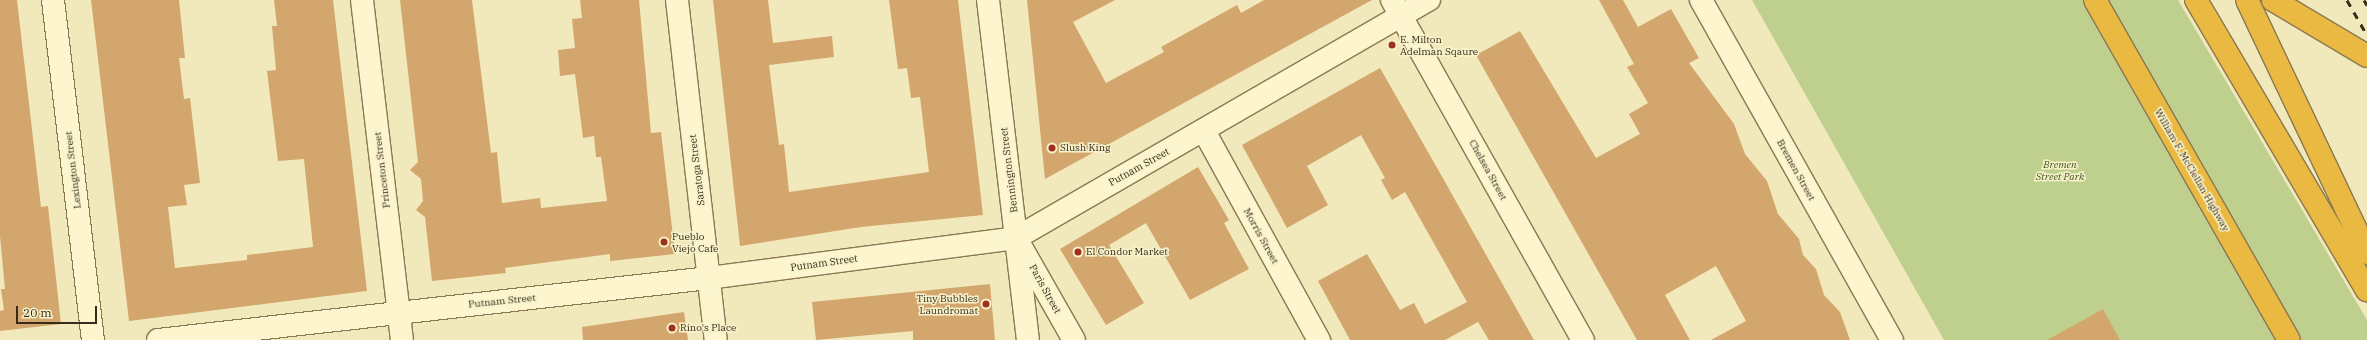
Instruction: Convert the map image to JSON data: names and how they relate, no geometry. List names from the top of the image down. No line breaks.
{"streets":{"highway":["William F. McClellan Highway"],"street":["Putnam Street","Lexington Street","Princeton Street","Saratoga Street","Bennington Street","Chelsea Street","Bremen Street","Morris Street","Paris Street"]},"crossings":[["Putnam Street","Princeton Street"],["Putnam Street","Saratoga Street"],["Putnam Street","Bennington Street"],["Putnam Street","Chelsea Street"],["Putnam Street","Morris Street"],["Putnam Street","Paris Street"],["Bennington Street","Paris Street"]],"parks":["Bremen Street Park"],"places":["E. Milton Adelman Sqaure","Slush King","Pueblo Viejo Cafe","El Condor Market","Tiny Bubbles Laundromat","Rino's Place"],"scale_bar":"20 m"}
